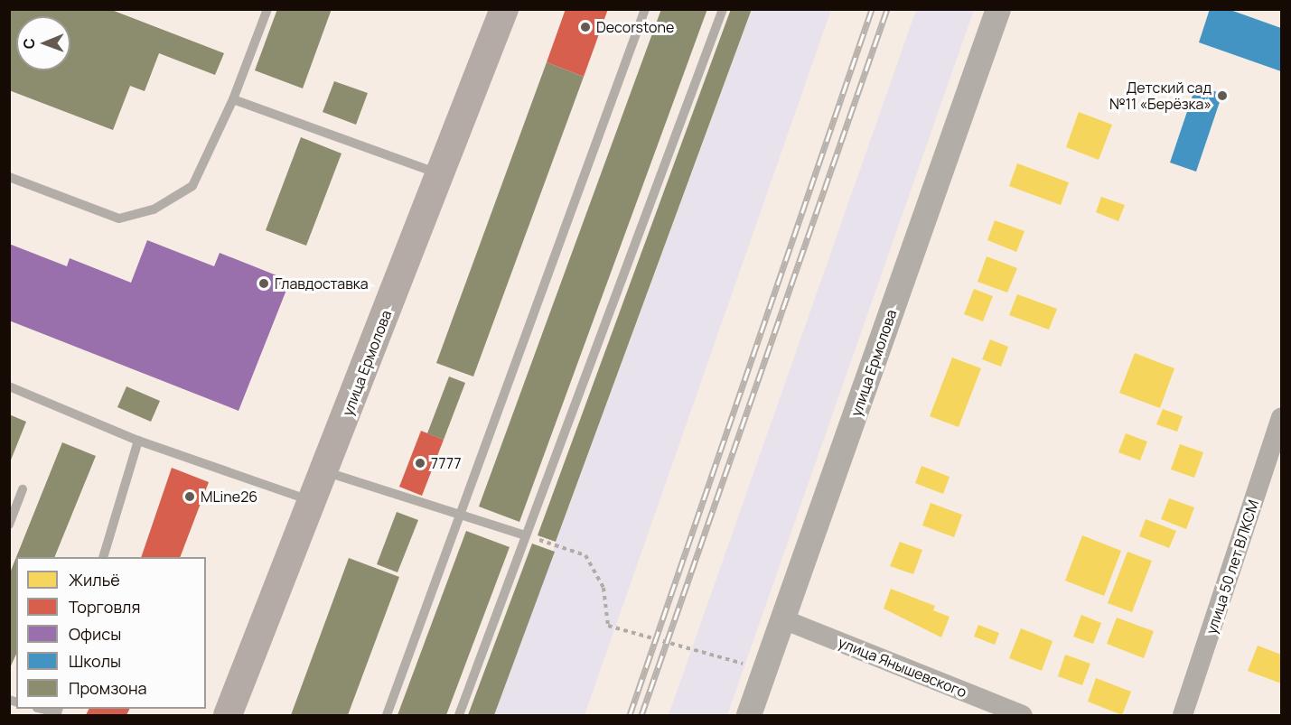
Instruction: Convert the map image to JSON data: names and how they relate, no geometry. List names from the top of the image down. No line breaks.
{"streets":{"main road":["улица Ермолова"],"street":["улица 50 лет ВЛКСМ","улица Янышевского"]},"crossings":[["улица Ермолова","улица Янышевского"]],"places":["Decorstone","Детский сад №11 «Берёзка»","Главдоставка","7777","MLine26"],"legend":["Жильё","Торговля","Офисы","Школы","Промзона"],"north":"left"}
